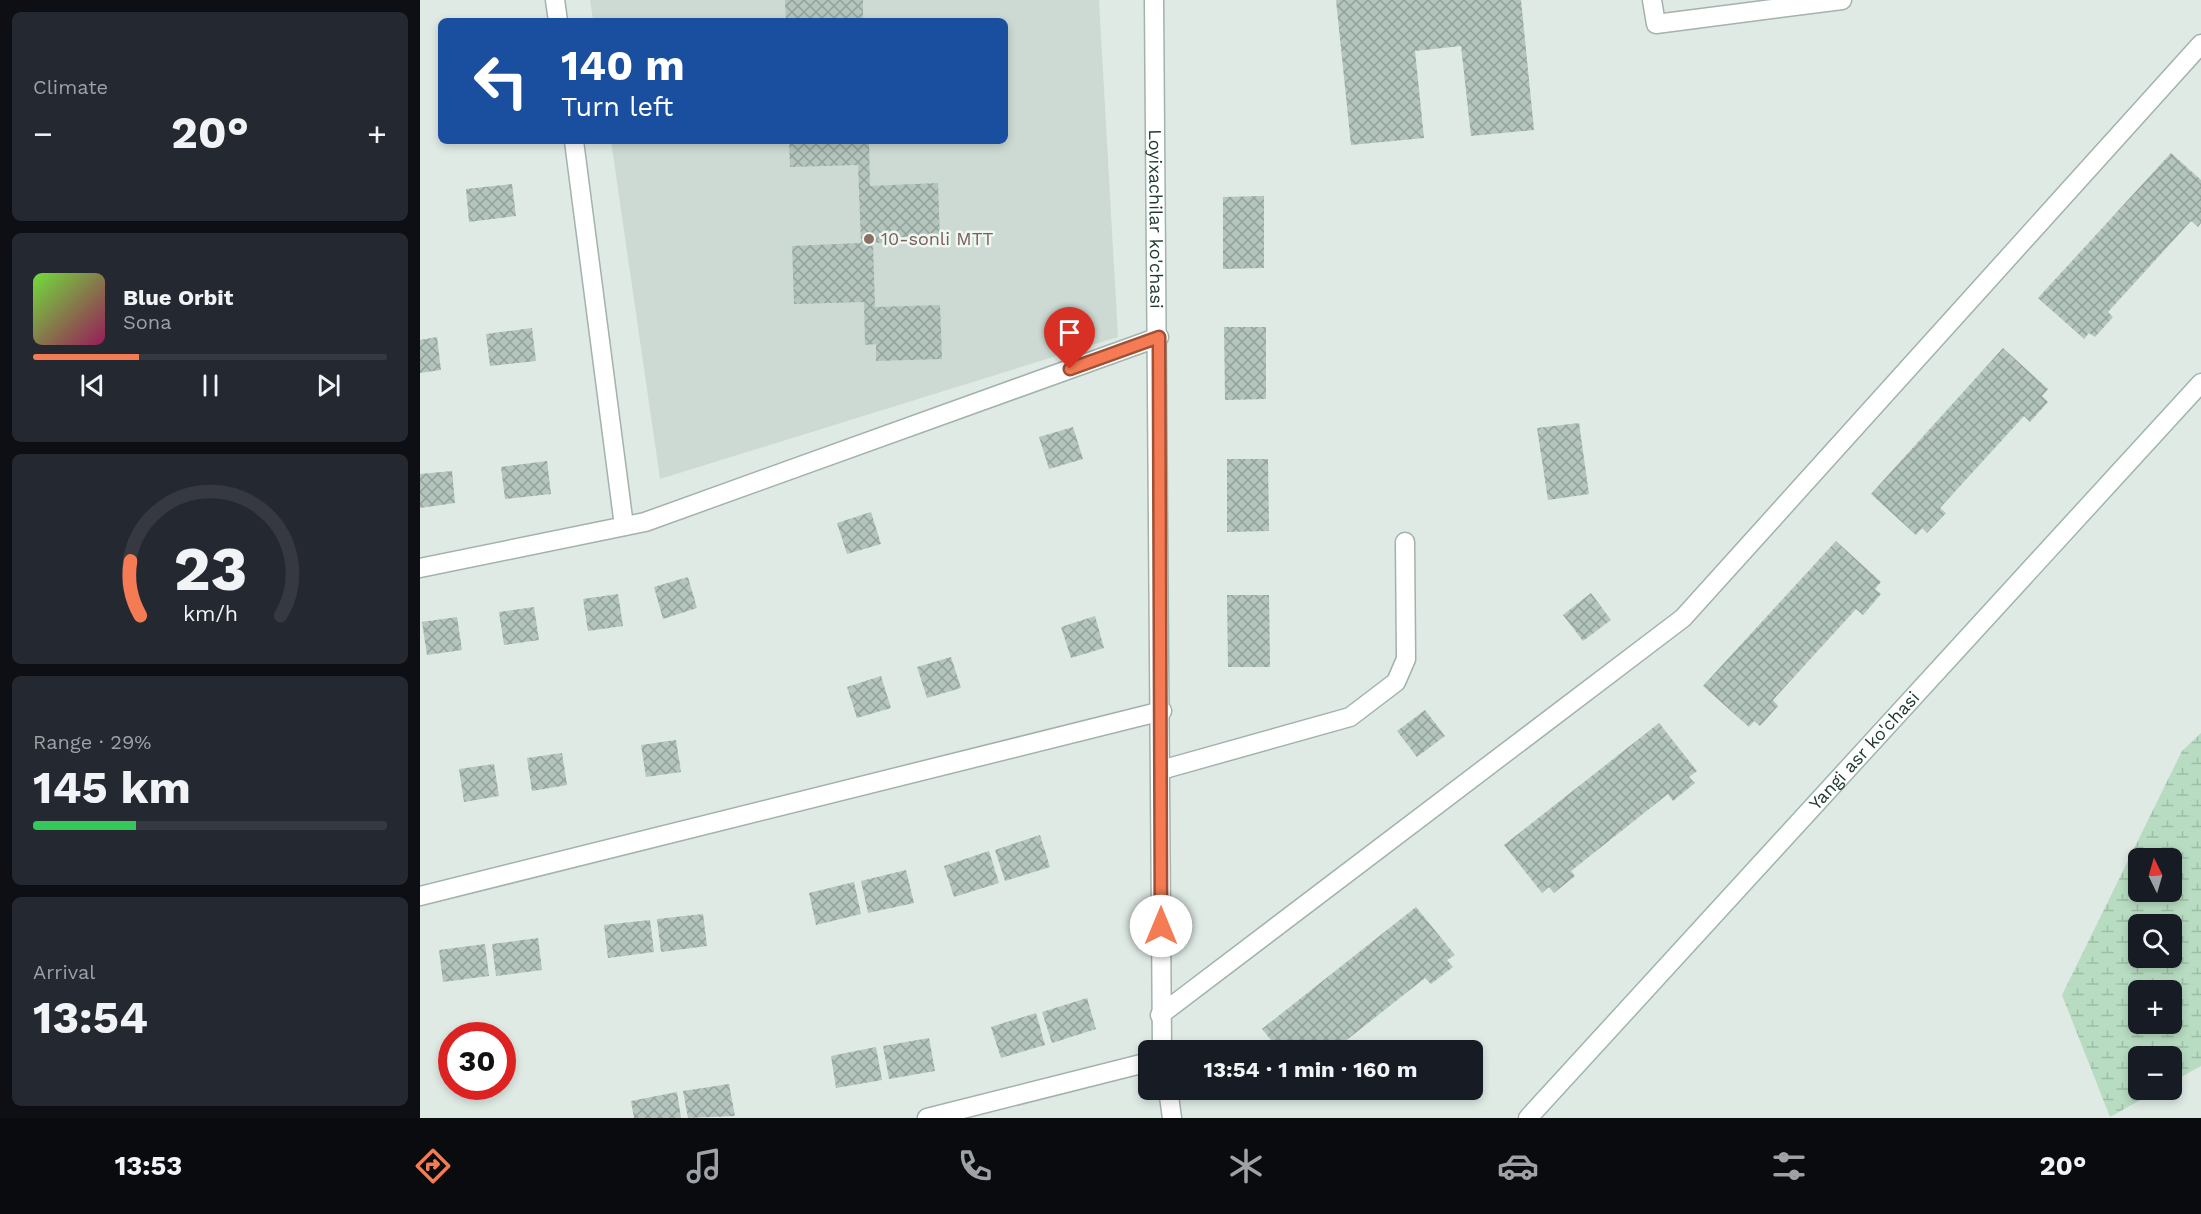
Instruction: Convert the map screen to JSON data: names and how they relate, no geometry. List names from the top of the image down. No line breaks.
{"streets":{"street":["Loyixachilar ko'chasi","Yangi asr ko'chasi"]},"places":["10-sonli MTT"],"north":"top","page":{"tile":["Climate",["Range · 29%","145 km"],["Arrival","13:54"]],"turn":["140 m","Turn left"],"heat":["−","20°","+"],"song":["Blue Orbit","Sona"],"map_buttons":["+","−"],"limit":"30","trip":"13:54 · 1 min · 160 m","tabs":["13:53","20°"],"gauge":["23","km/h"]}}
